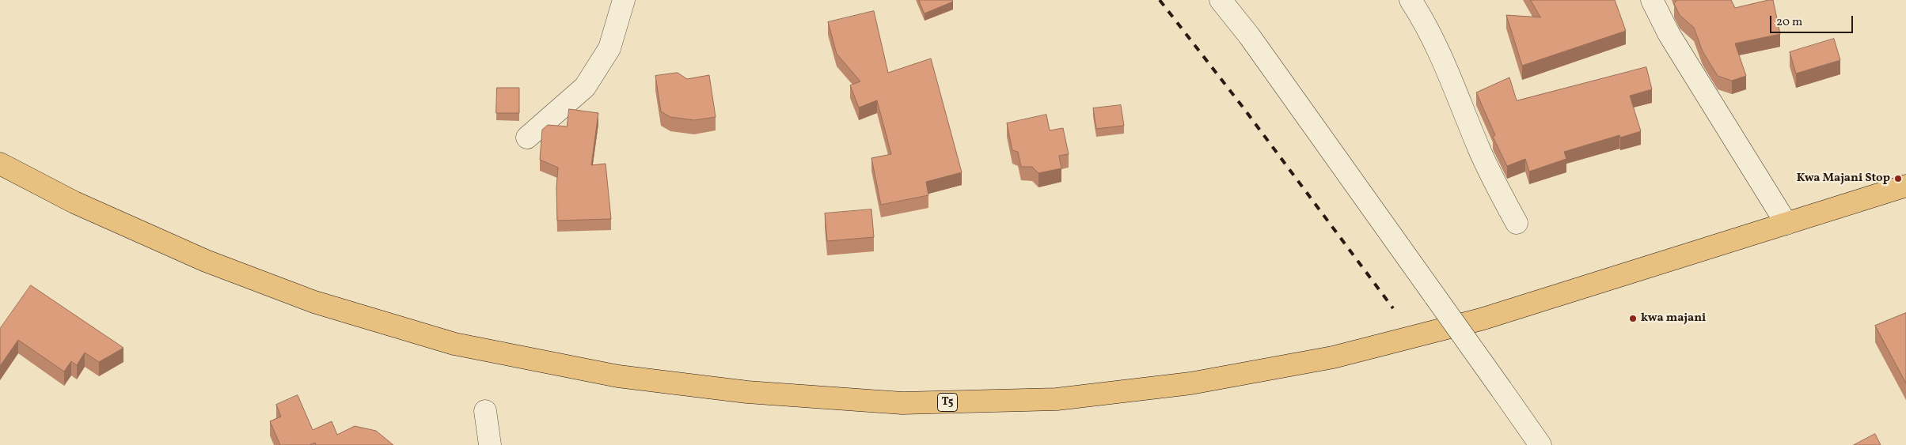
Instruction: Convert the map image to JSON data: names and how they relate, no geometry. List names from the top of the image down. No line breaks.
{"streets":{"highway":["T5"]},"places":["Kwa Majani Stop","kwa majani"],"scale_bar":"20 m"}
